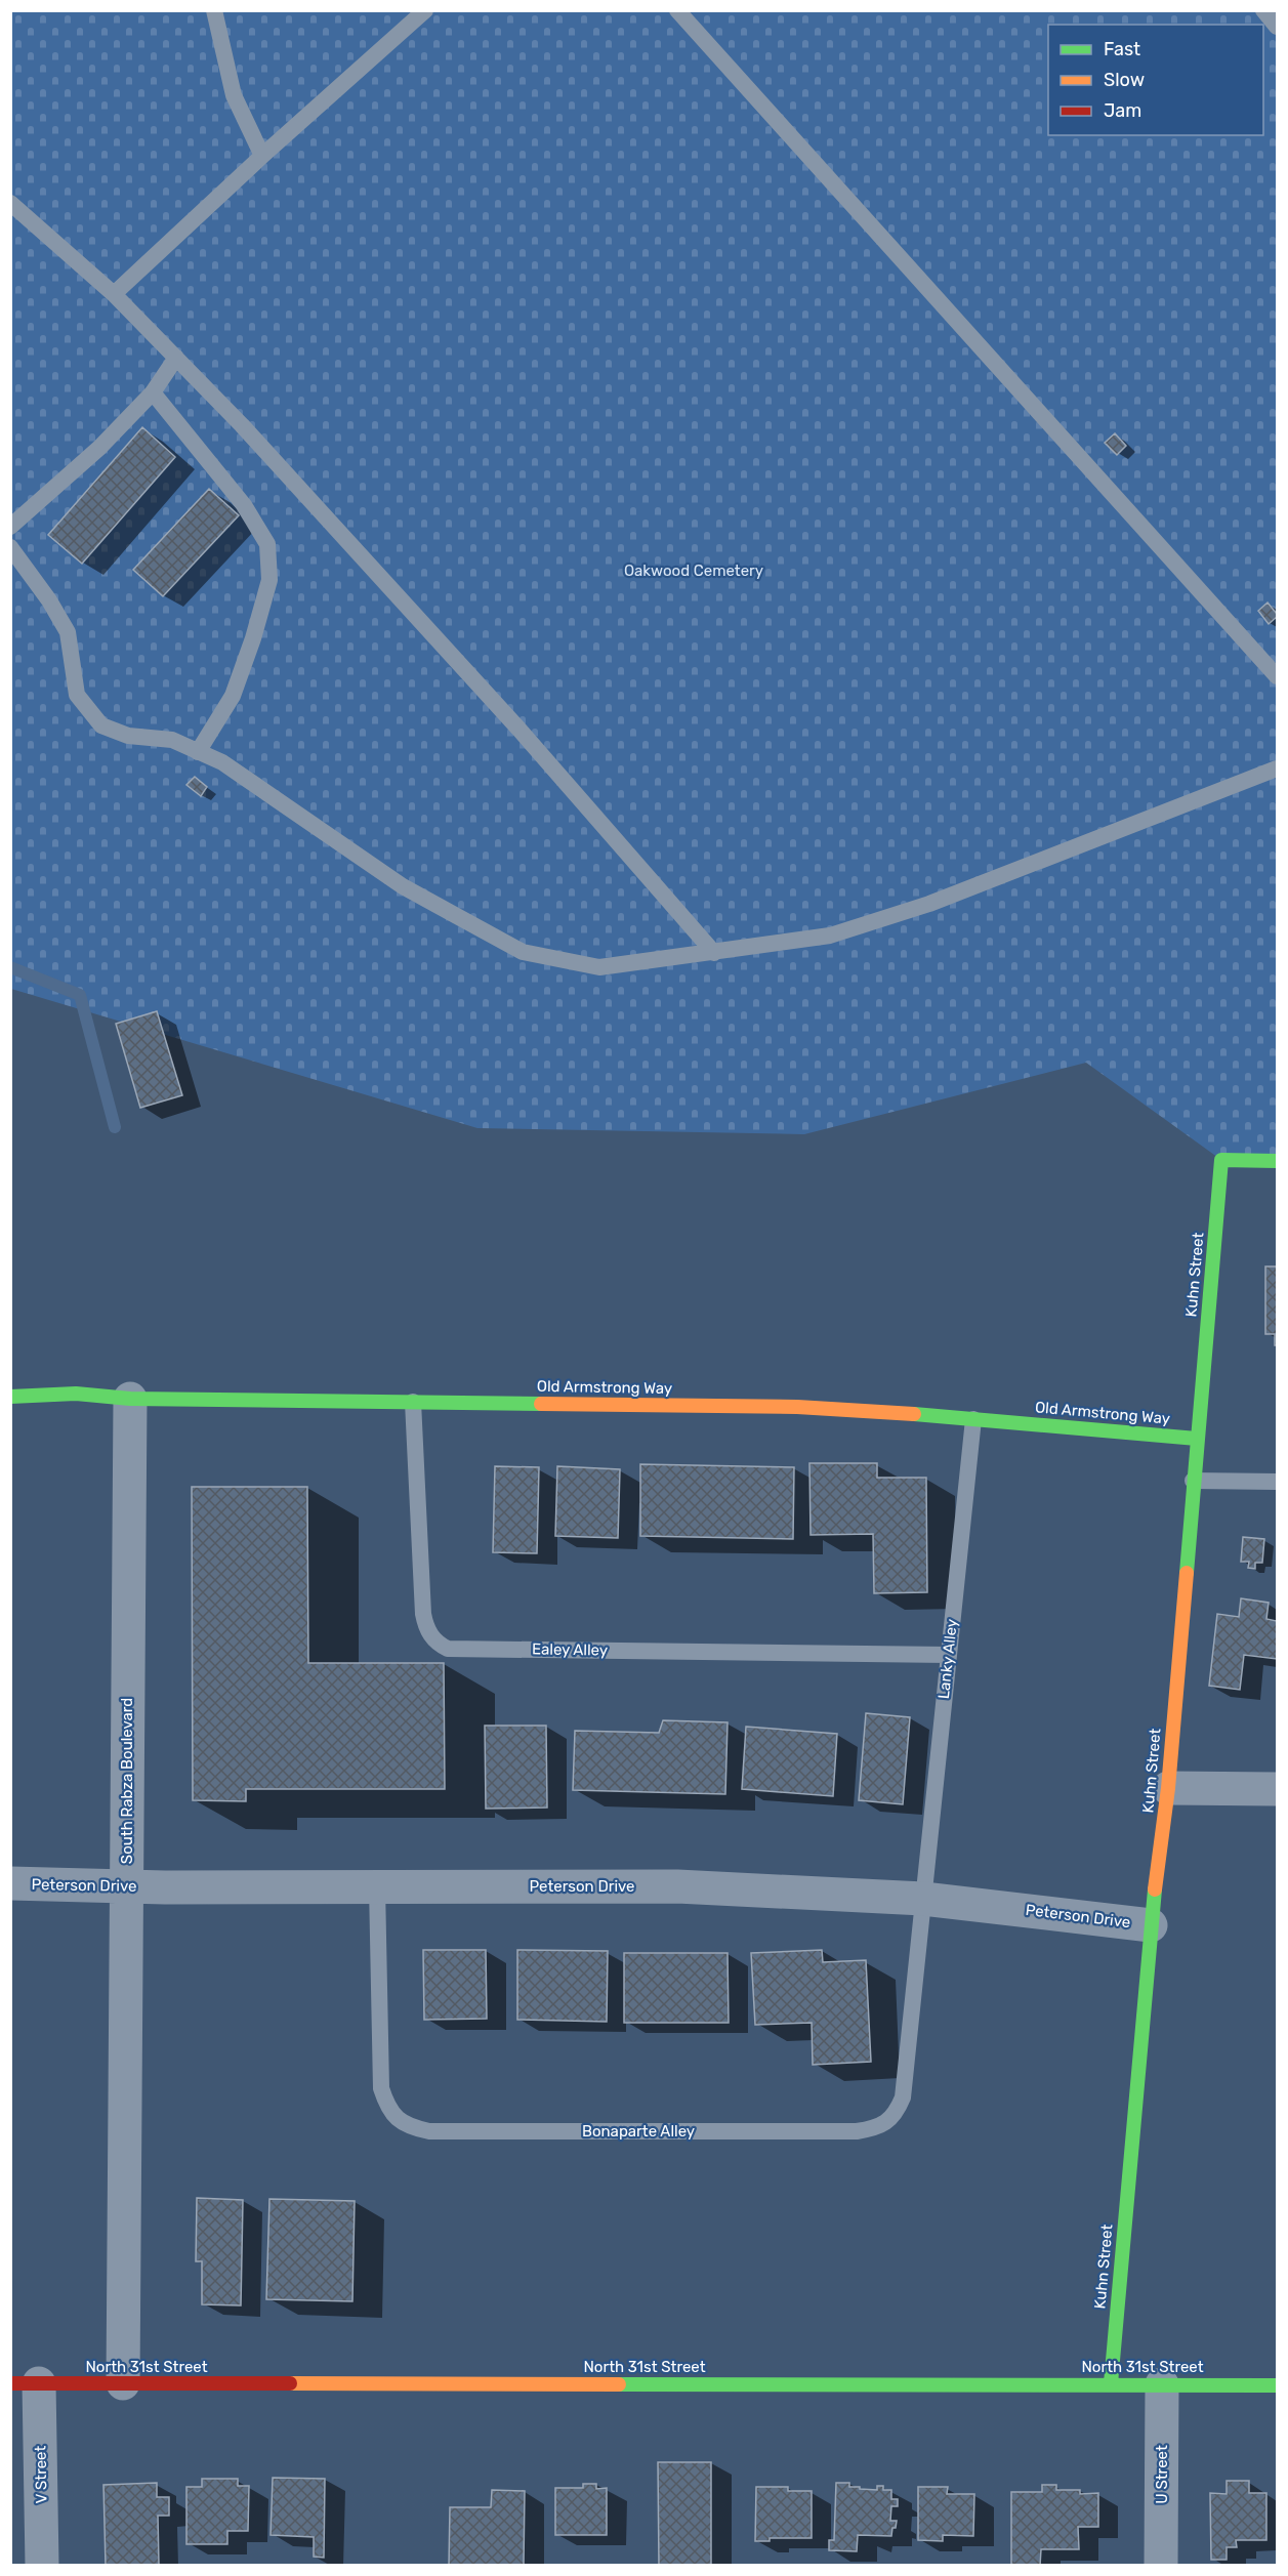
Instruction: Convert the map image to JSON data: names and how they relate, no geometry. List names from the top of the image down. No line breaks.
{"streets":{"street":["Kuhn Street","Old Armstrong Way","South Rabza Boulevard","Peterson Drive","North 31st Street","V Street","U Street"],"lane":["Ealey Alley","Lanky Alley","Bonaparte Alley"]},"crossings":[["Kuhn Street","Old Armstrong Way"],["Kuhn Street","Peterson Drive"],["Kuhn Street","North 31st Street"],["Old Armstrong Way","Ealey Alley"],["Old Armstrong Way","Lanky Alley"],["Old Armstrong Way","South Rabza Boulevard"],["Ealey Alley","Lanky Alley"],["Lanky Alley","Peterson Drive"],["Lanky Alley","Bonaparte Alley"],["South Rabza Boulevard","Peterson Drive"],["South Rabza Boulevard","North 31st Street"],["Peterson Drive","Bonaparte Alley"],["North 31st Street","V Street"],["North 31st Street","U Street"]],"parks":["Oakwood Cemetery"],"legend":["Fast","Slow","Jam"]}
